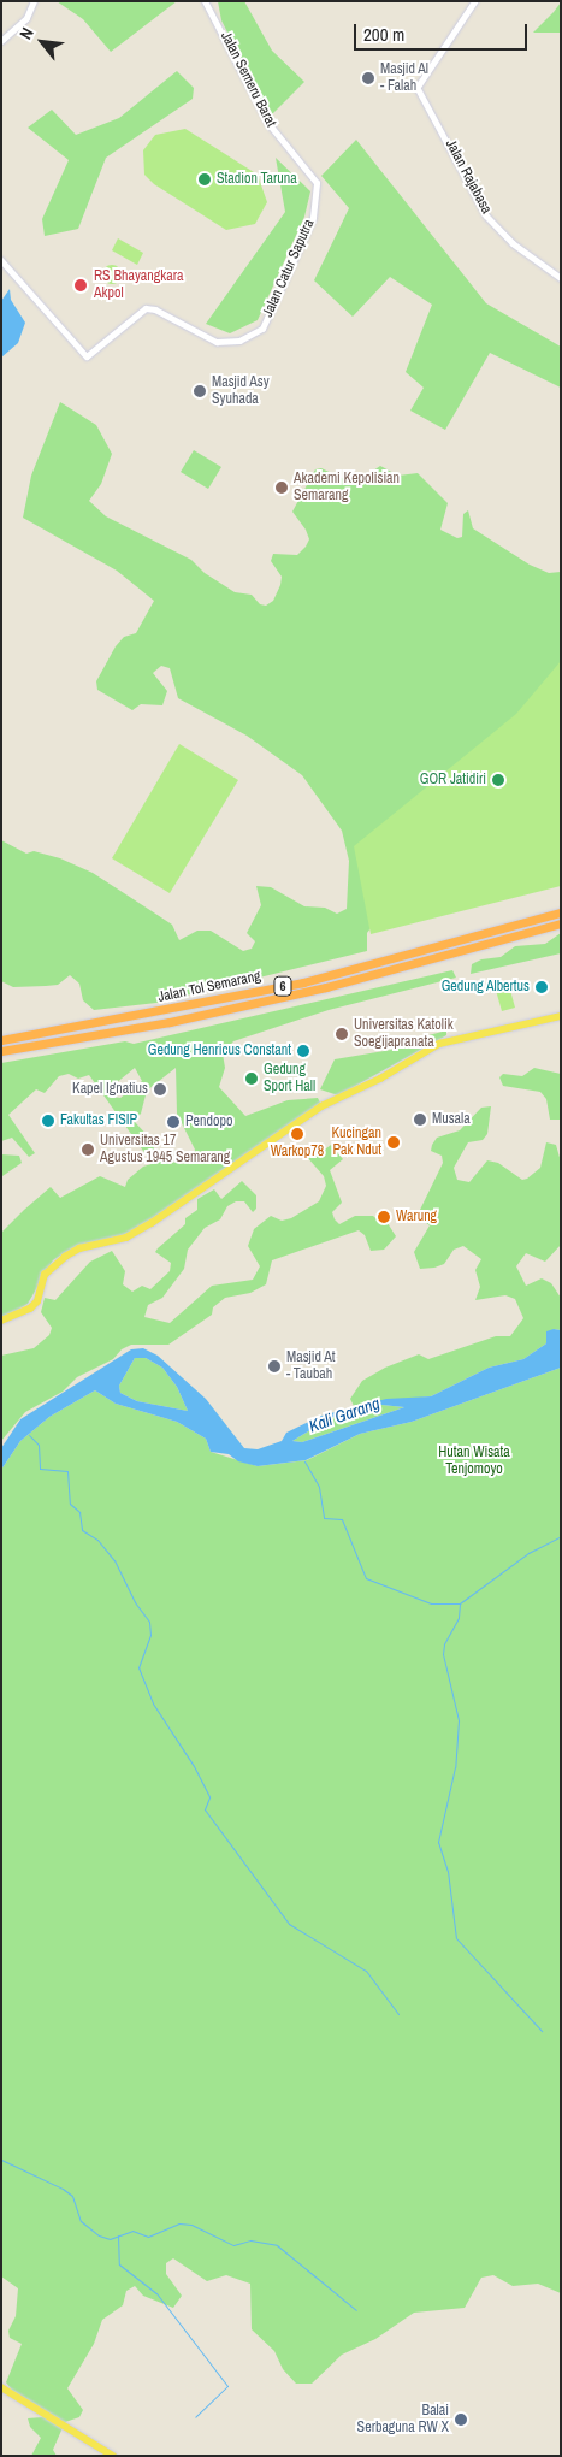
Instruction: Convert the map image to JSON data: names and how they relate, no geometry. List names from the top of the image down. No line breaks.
{"streets":{"highway":["6","Jalan Tol Semarang"],"street":["Jalan Semeru Barat","Jalan Rajabasa","Jalan Catur Saputra"]},"crossings":[["Jalan Semeru Barat","Jalan Catur Saputra"]],"water":["Kali Garang"],"parks":["Hutan Wisata Tenjomoyo"],"places":["Masjid Al - Falah","Stadion Taruna","RS Bhayangkara Akpol","Masjid Asy Syuhada","Akademi Kepolisian Semarang","GOR Jatidiri","Gedung Albertus","Universitas Katolik Soegijapranata","Gedung Henricus Constant","Gedung Sport Hall","Kapel Ignatius","Musala","Fakultas FISIP","Pendopo","Warkop78","Kucingan Pak Ndut","Universitas 17 Agustus 1945 Semarang","Warung","Masjid At - Taubah","Balai Serbaguna RW X"],"scale_bar":"200 m","north":"top left"}
